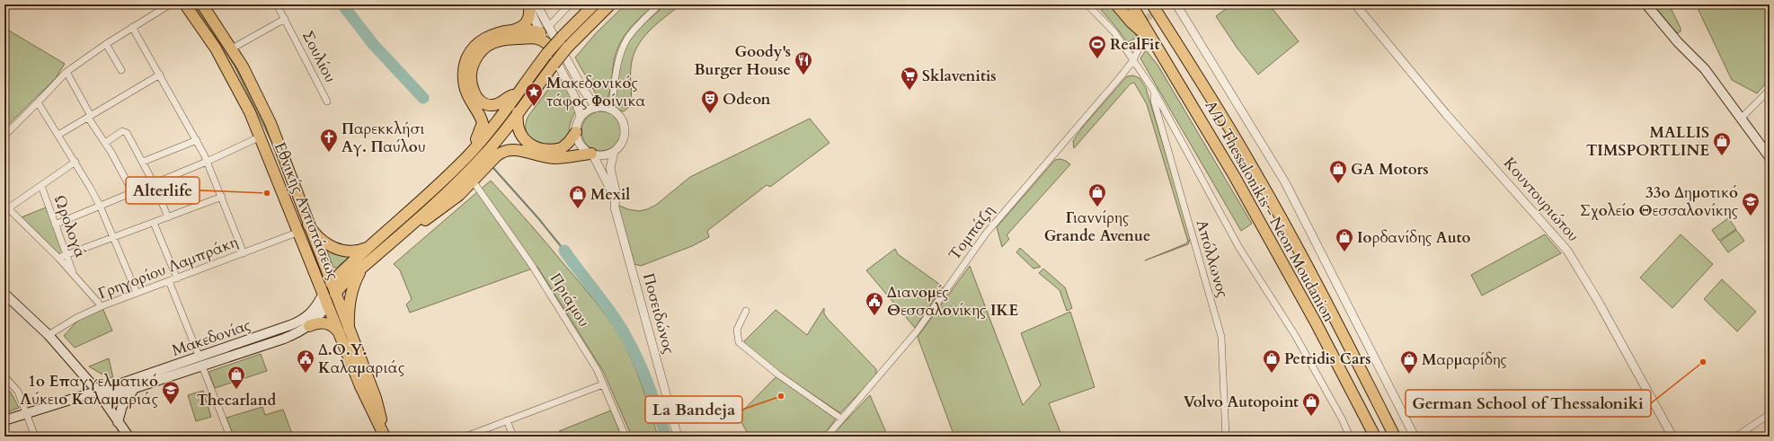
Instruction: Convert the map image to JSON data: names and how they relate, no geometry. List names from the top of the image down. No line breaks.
{"streets":{"main road":["Εθνικής Αντιστάσεως","A/D Thessalonikis - Neon Moudanion","Μακεδονίας"],"street":["Σουλίου","Κουντουριώτου","Ωρολογά","Τομπάζη","Απόλλωνος","Γρηγορίου Λαμπράκη","Πριάμου","Ποσειδώνος"]},"crossings":[["Εθνικής Αντιστάσεως","Γρηγορίου Λαμπράκη"],["Εθνικής Αντιστάσεως","Μακεδονίας"]],"places":{"sports":["RealFit"],"restaurant":["Goody's Burger House"],"supermarket":["Sklavenitis"],"place":["Μακεδονικός τάφος Φοίνικα"],"theatre":["Odeon"],"church":["Παρεκκλήσι Αγ. Παύλου"],"shop":["MALLIS TIMSPORTLINE","GA Motors","Γιαννίρης Grande Avenue","Mexil","Ιορδανίδης Auto","Petridis Cars","Μαρμαρίδης","Thecarland","Volvo Autopoint"],"other":["Alterlife","German School of Thessaloniki","La Bandeja"],"school or university":["33ο Δημοτικό Σχολείο Θεσσαλονίκης","1ο Επαγγελματικό Λύκειο Καλαμαριάς"],"public building":["Διανομές Θεσσαλονίκης ΙΚΕ","Δ.Ο.Υ. Καλαμαριάς"]}}
